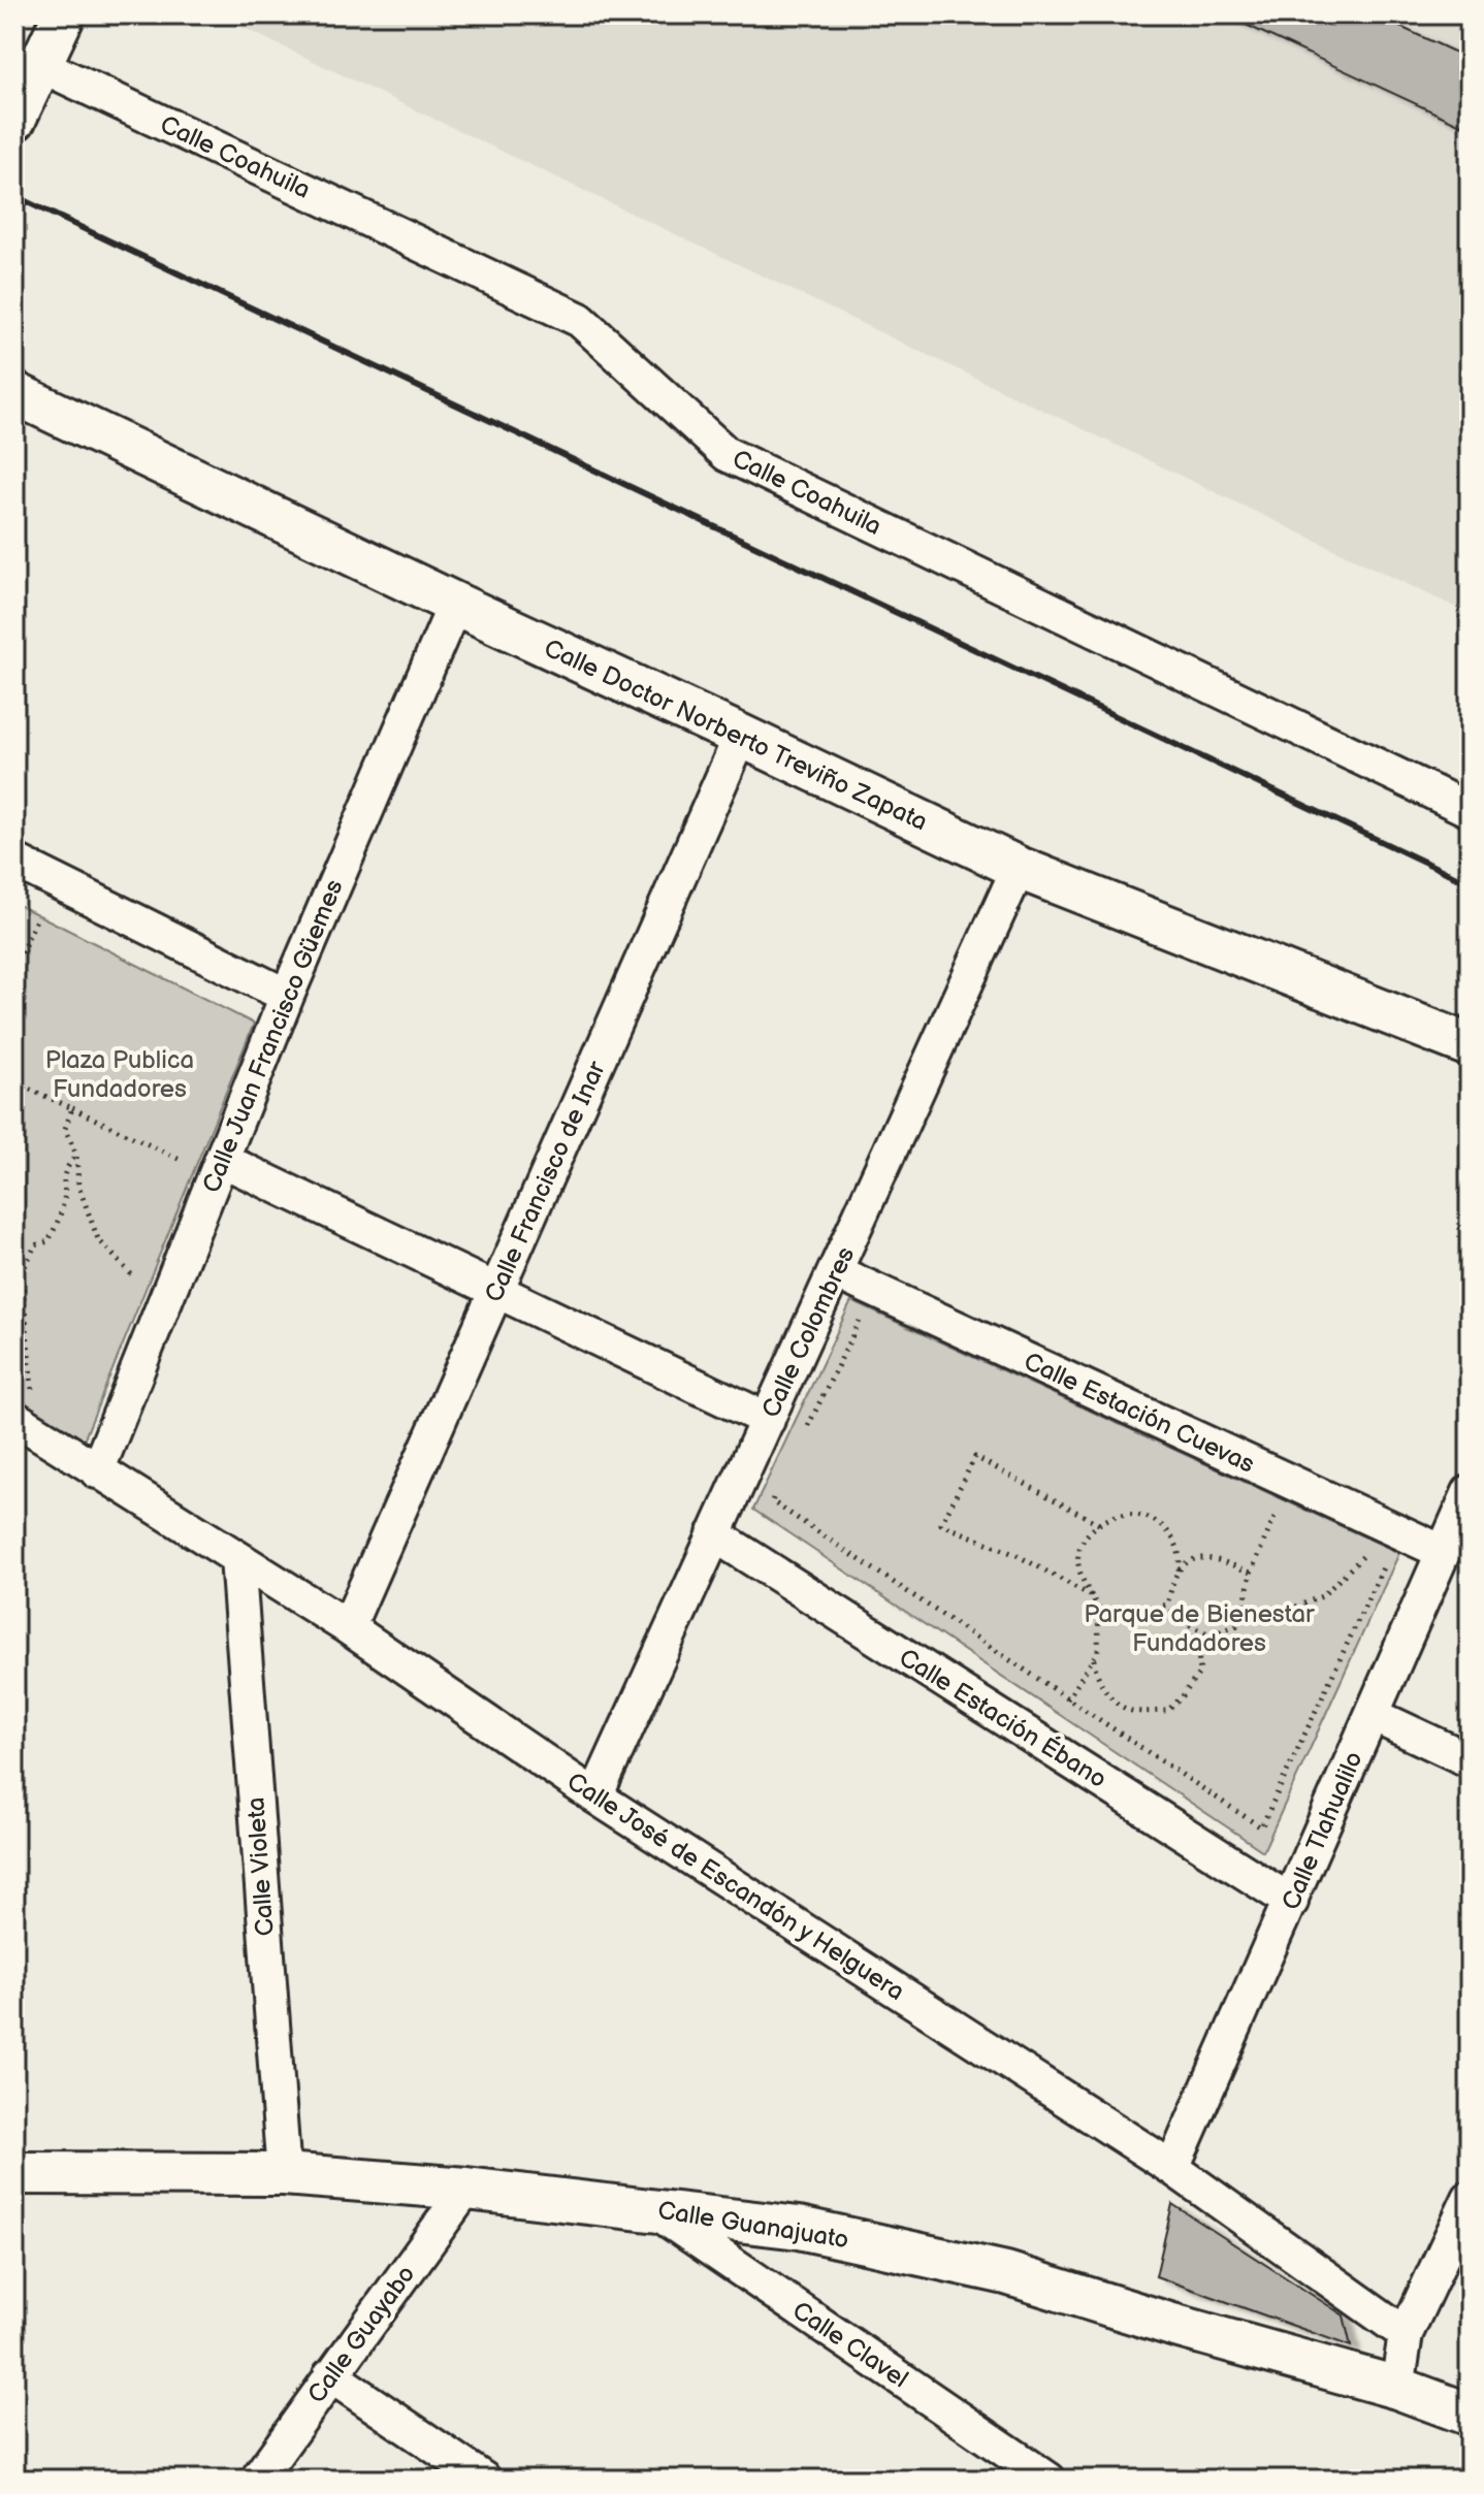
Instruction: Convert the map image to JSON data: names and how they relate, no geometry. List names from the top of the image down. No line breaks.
{"streets":{"street":["Calle Coahuila","Calle Doctor Norberto Treviño Zapata","Calle Juan Francisco Güemes","Calle Francisco de Inar","Calle Colombres","Calle Estación Cuevas","Calle Estación Ébano","Calle Tlahualilo","Calle Violeta","Calle José de Escandón y Helguera","Calle Guanajuato","Calle Guayabo","Calle Clavel"]},"crossings":[["Calle Doctor Norberto Treviño Zapata","Calle Juan Francisco Güemes"],["Calle Doctor Norberto Treviño Zapata","Calle Francisco de Inar"],["Calle Doctor Norberto Treviño Zapata","Calle Colombres"],["Calle Juan Francisco Güemes","Calle José de Escandón y Helguera"],["Calle Francisco de Inar","Calle José de Escandón y Helguera"],["Calle Colombres","Calle Estación Cuevas"],["Calle Colombres","Calle Estación Ébano"],["Calle Colombres","Calle José de Escandón y Helguera"],["Calle Estación Cuevas","Calle Tlahualilo"],["Calle Estación Ébano","Calle Tlahualilo"],["Calle Tlahualilo","Calle José de Escandón y Helguera"],["Calle Violeta","Calle José de Escandón y Helguera"],["Calle Violeta","Calle Guanajuato"],["Calle Guanajuato","Calle Guayabo"],["Calle Guanajuato","Calle Clavel"]],"parks":["Plaza Publica Fundadores","Parque de Bienestar Fundadores"]}
